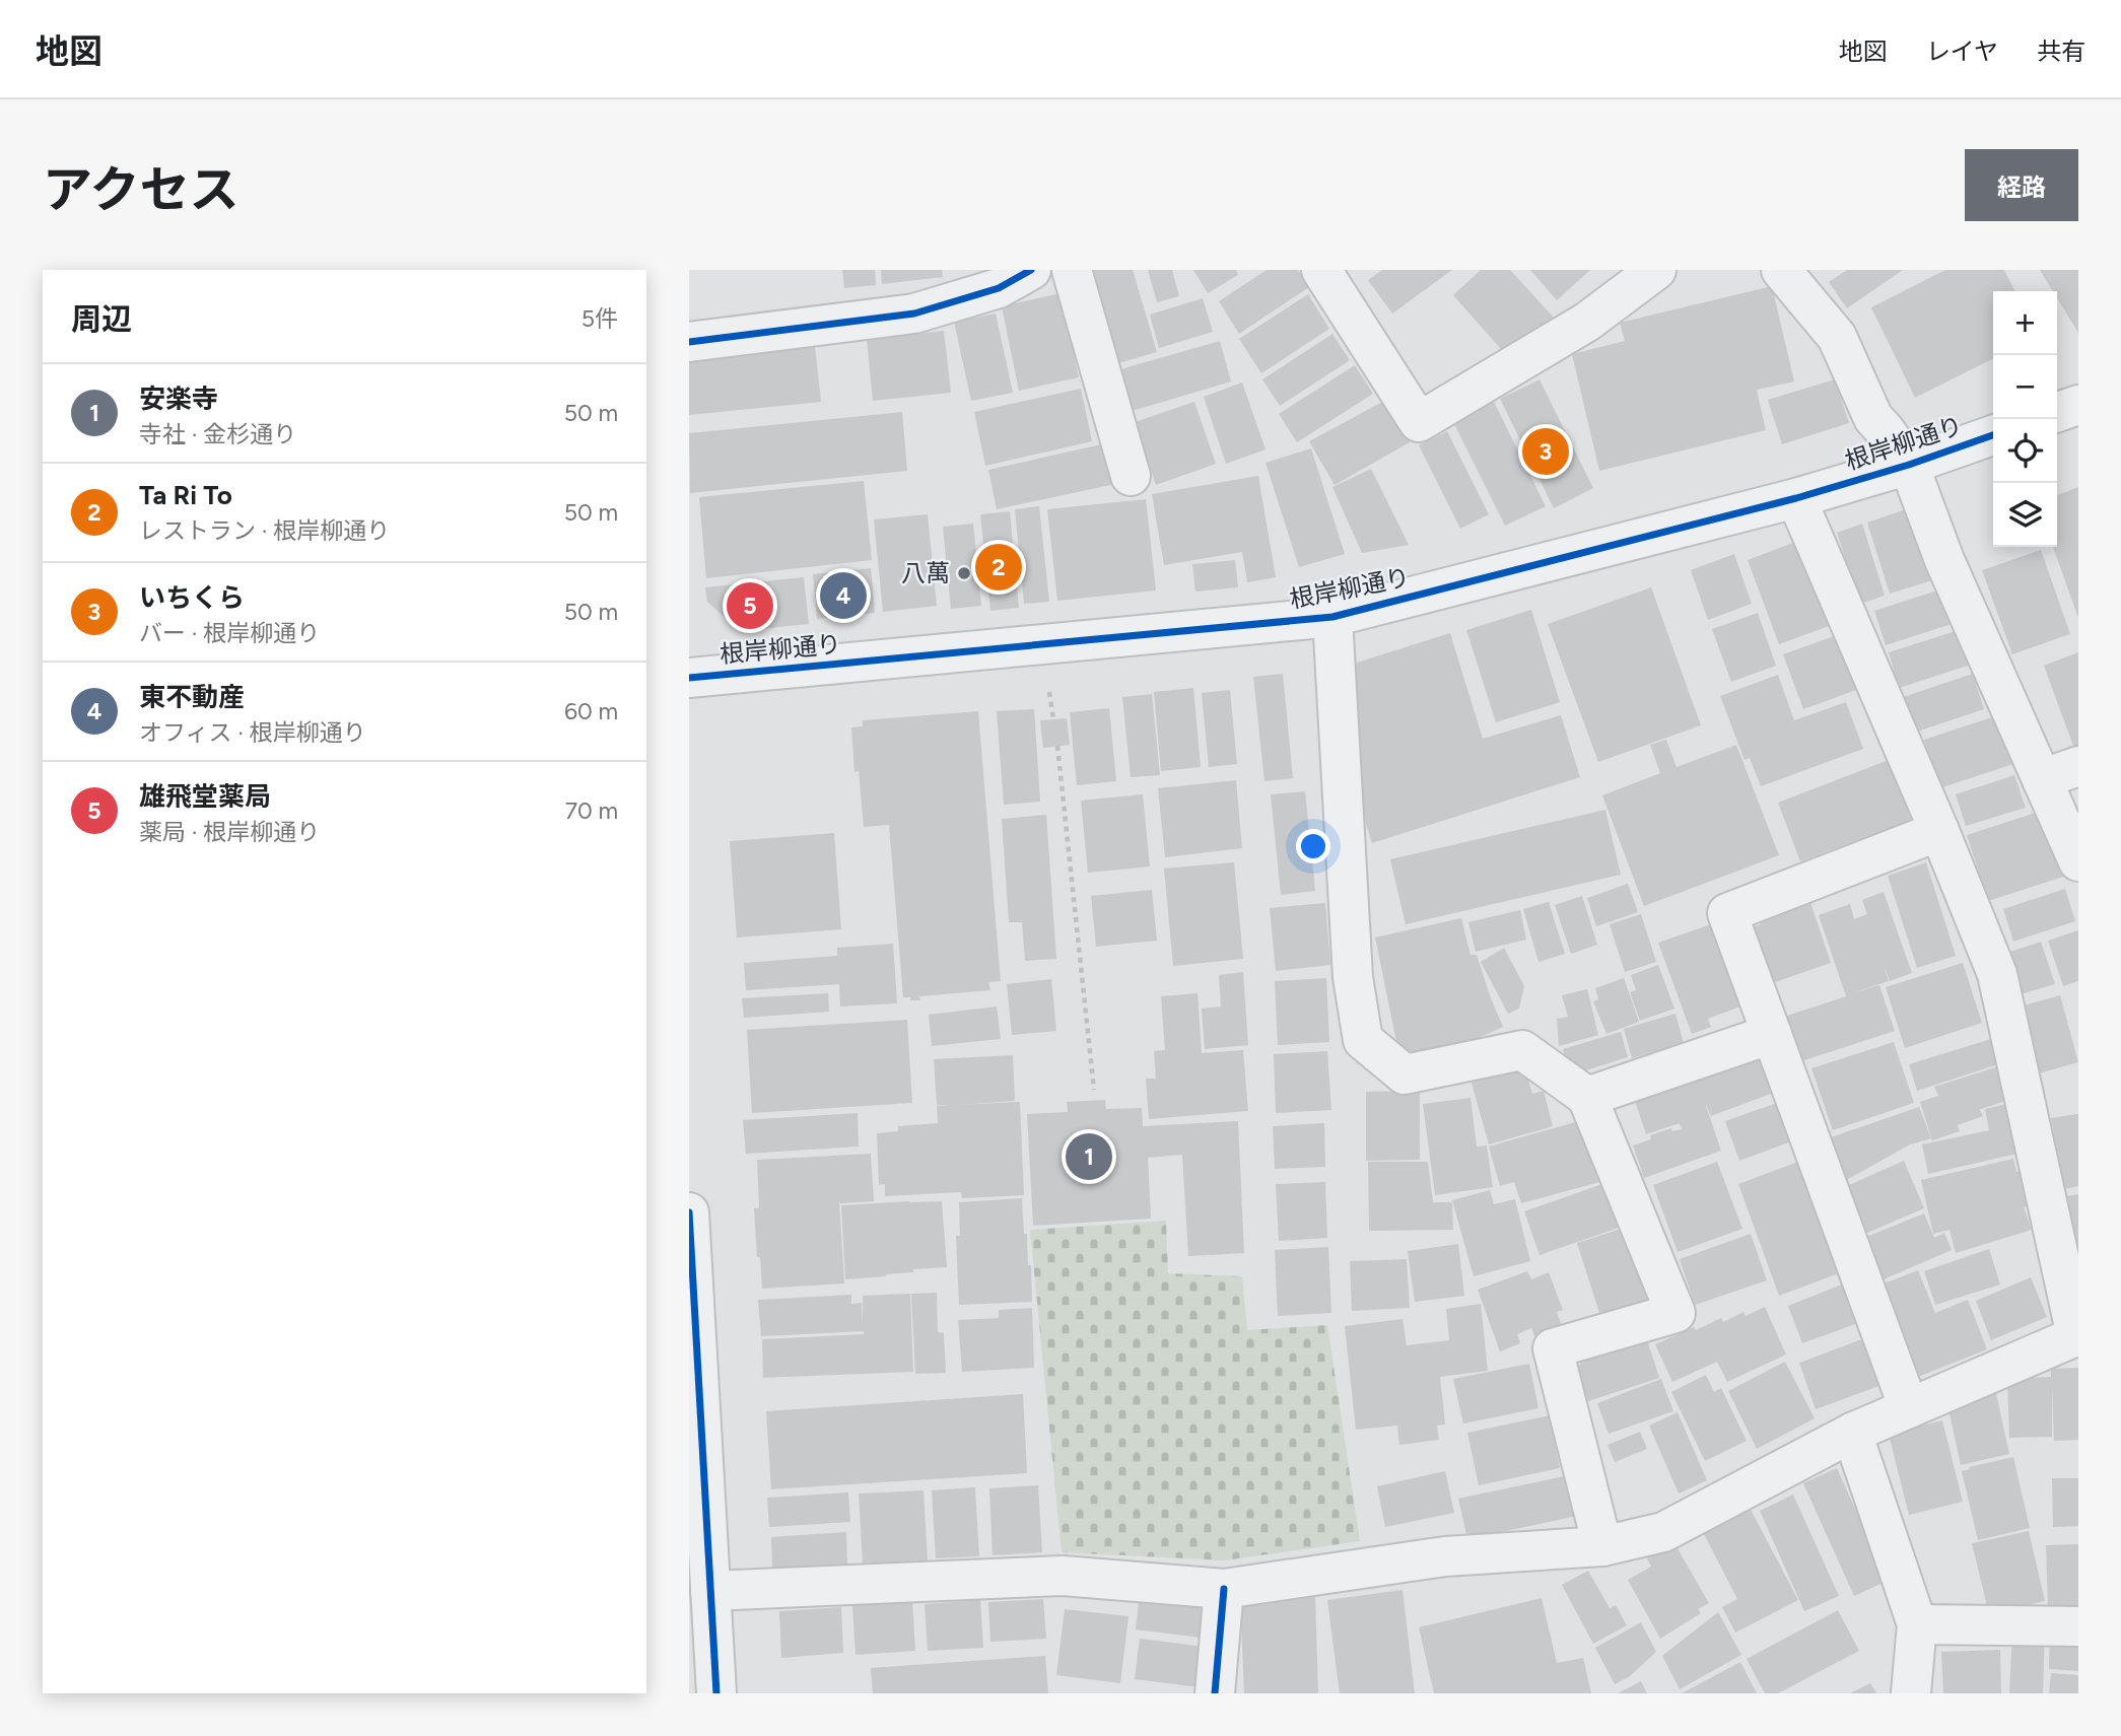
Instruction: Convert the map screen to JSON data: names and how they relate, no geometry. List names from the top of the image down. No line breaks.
{"streets":{"street":["根岸柳通り"]},"places":["八萬"],"page":{"header":"地図","nav":["地図","レイヤ","共有"],"title":"アクセス","buttons":"経路","heading":["周辺","5件"],"map_buttons":["+","−"],"list":[{"mark":"1","name":"安楽寺","note":"寺社 · 金杉通り","value":"50 m"},{"mark":"2","name":"Ta Ri To","note":"レストラン · 根岸柳通り","value":"50 m"},{"mark":"3","name":"いちくら","note":"バー · 根岸柳通り","value":"50 m"},{"mark":"4","name":"東不動産","note":"オフィス · 根岸柳通り","value":"60 m"},{"mark":"5","name":"雄飛堂薬局","note":"薬局 · 根岸柳通り","value":"70 m"}],"pins":["3","2","4","5","1"]}}
